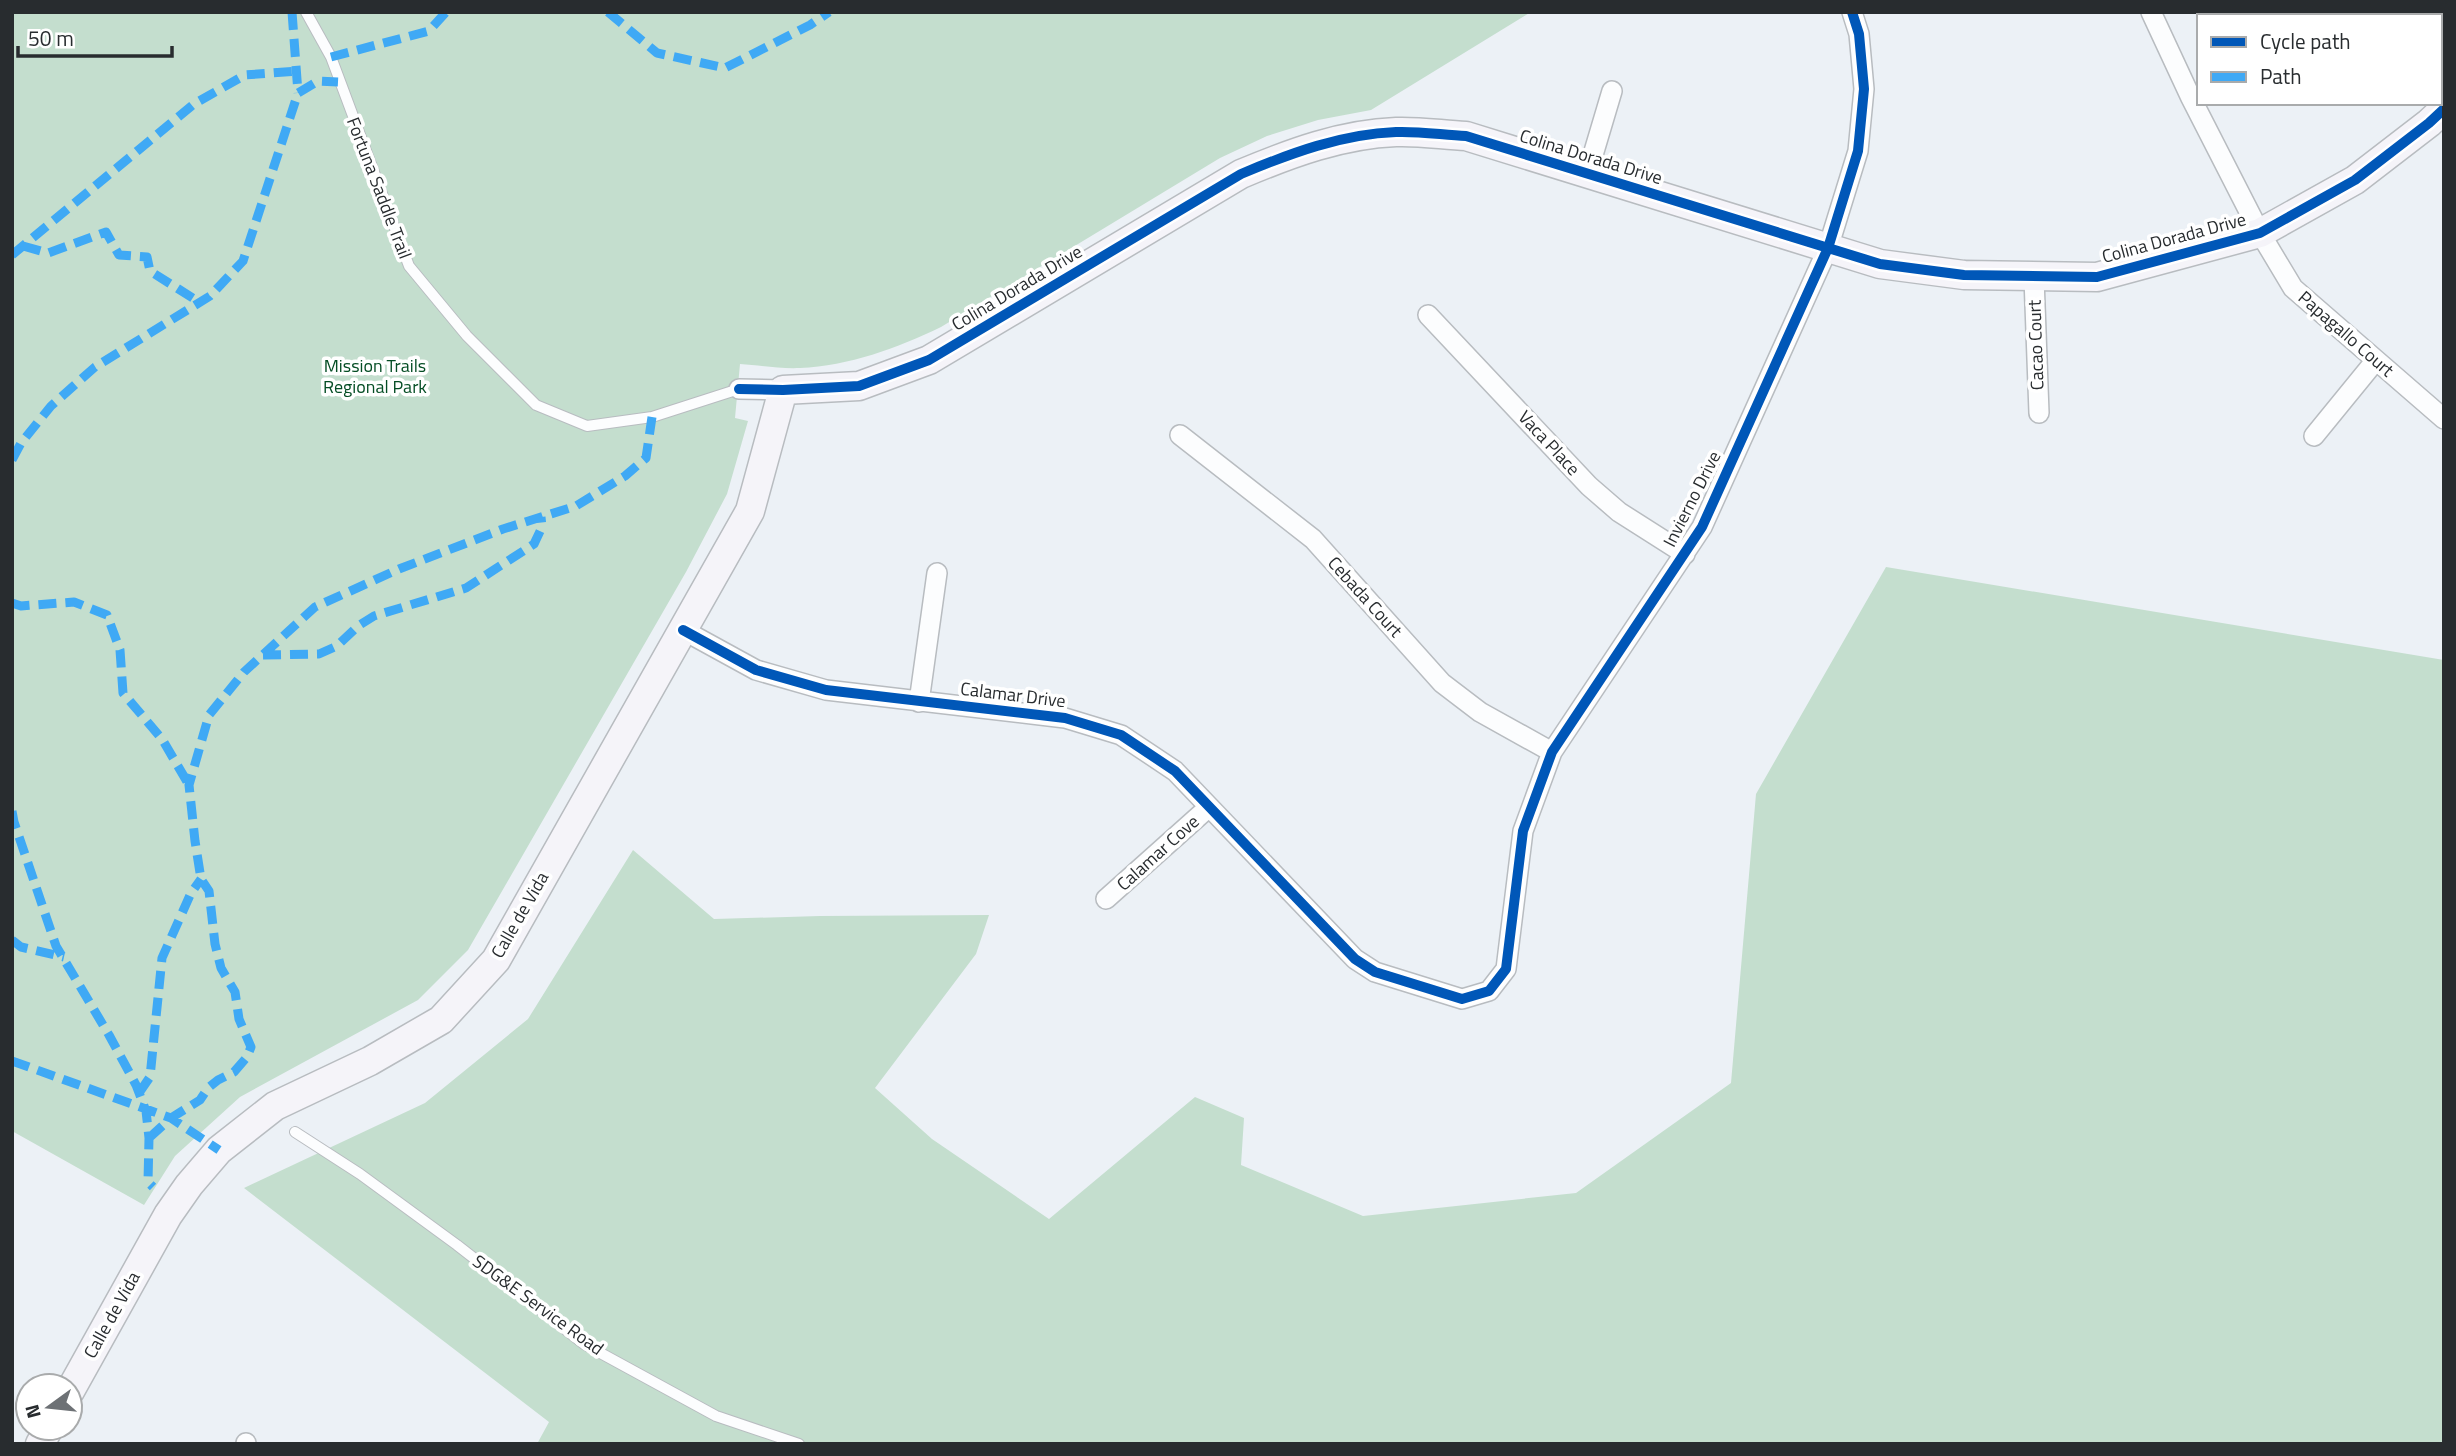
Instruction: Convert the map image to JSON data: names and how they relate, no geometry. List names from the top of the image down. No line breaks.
{"streets":{"street":["Colina Dorada Drive","Papagallo Court","Cacao Court","Vaca Place","Invierno Drive","Cebada Court","Calamar Drive","Calamar Cove","Calle de Vida"],"lane":["Fortuna Saddle Trail","SDG&E Service Road"]},"crossings":[["Colina Dorada Drive","Fortuna Saddle Trail"],["Colina Dorada Drive","Papagallo Court"],["Colina Dorada Drive","Cacao Court"],["Colina Dorada Drive","Invierno Drive"],["Colina Dorada Drive","Calle de Vida"],["Vaca Place","Invierno Drive"],["Invierno Drive","Cebada Court"],["Invierno Drive","Calamar Drive"],["Calamar Drive","Calamar Cove"],["Calamar Drive","Calle de Vida"]],"parks":["Mission Trails Regional Park"],"legend":["Cycle path","Path"],"scale_bar":"50 m","north":"left"}
